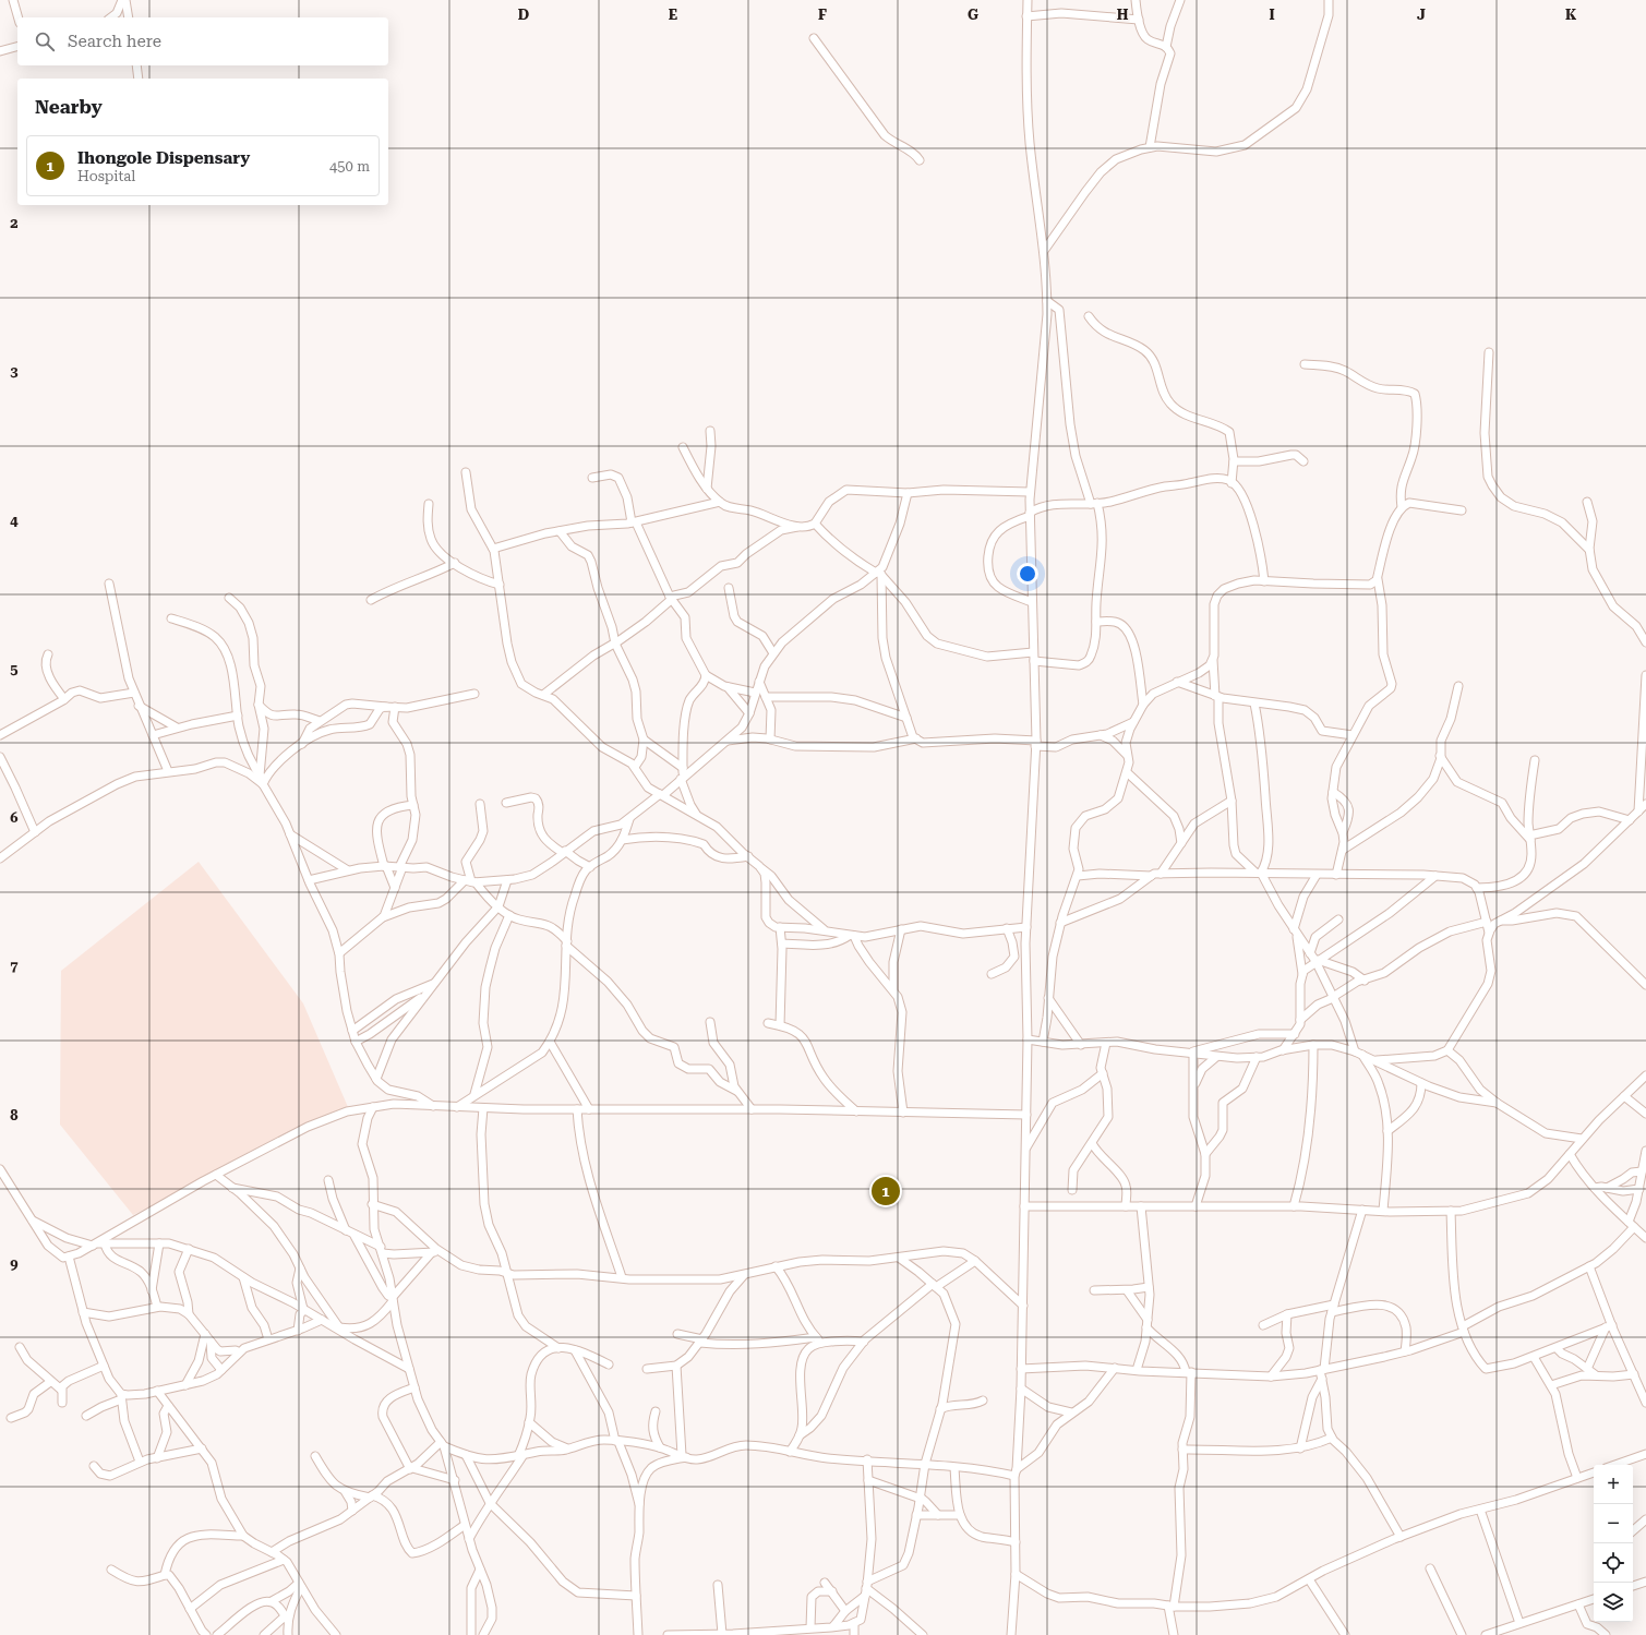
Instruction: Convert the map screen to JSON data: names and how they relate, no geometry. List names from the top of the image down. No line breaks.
{"page":{"search":"Search here","heading":"Nearby","list":[{"mark":"1","name":"Ihongole Dispensary","note":"Hospital","value":"450 m"}],"pins":"1","map_buttons":["+","−"]},"grid":{"columns":["D","E","F","G","H","I","J","K"],"rows":["2","3","4","5","6","7","8","9"]}}
